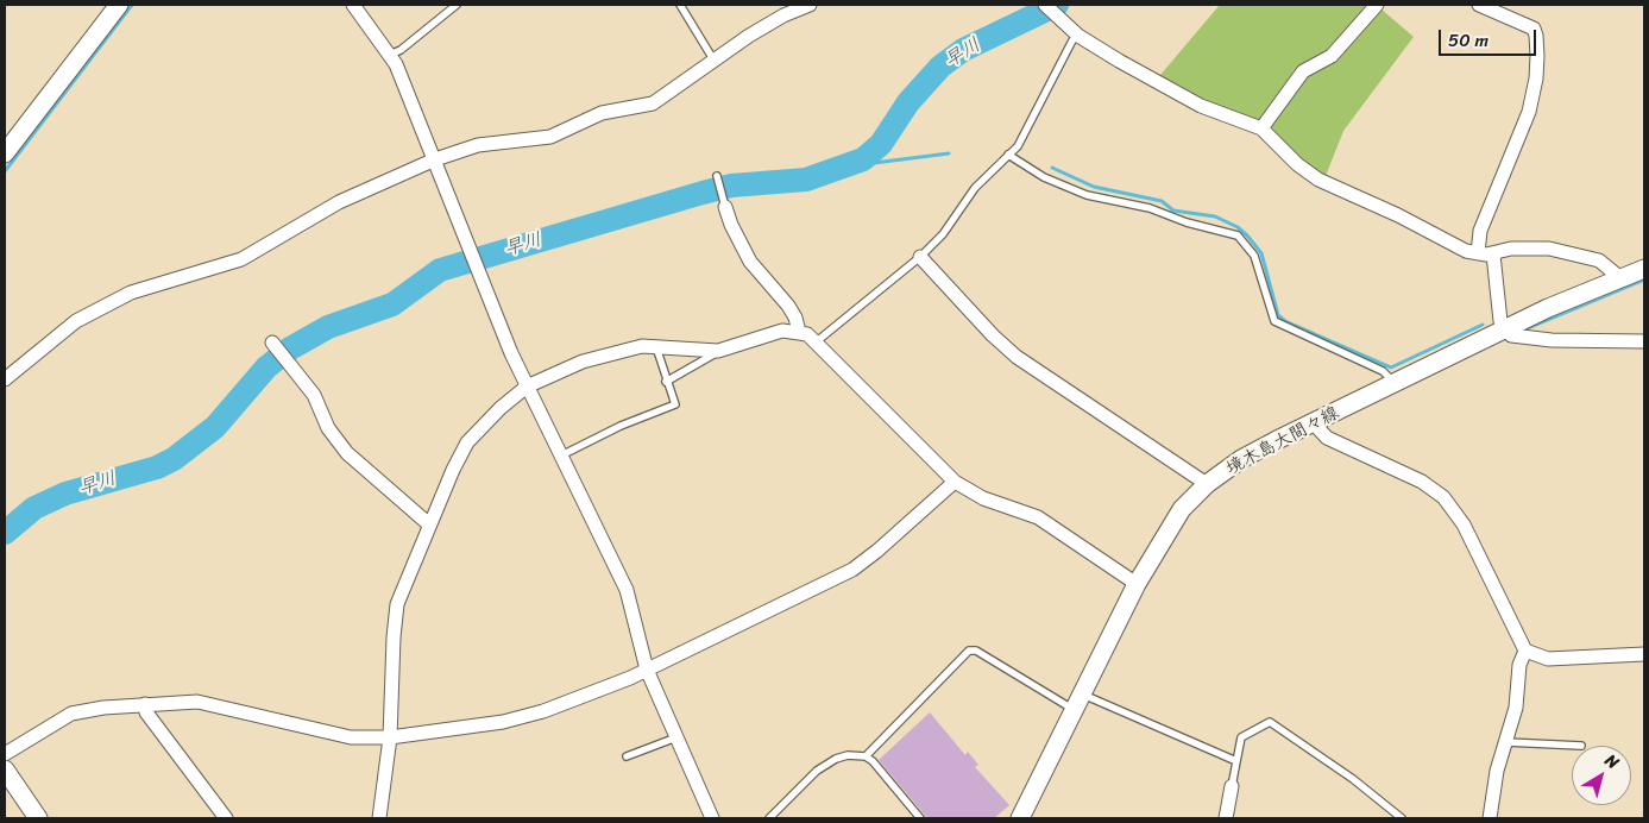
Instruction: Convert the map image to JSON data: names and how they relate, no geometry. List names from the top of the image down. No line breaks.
{"streets":{"main road":["境木島大間々線"]},"water":["早川"],"scale_bar":"50 m","north":"top right"}
